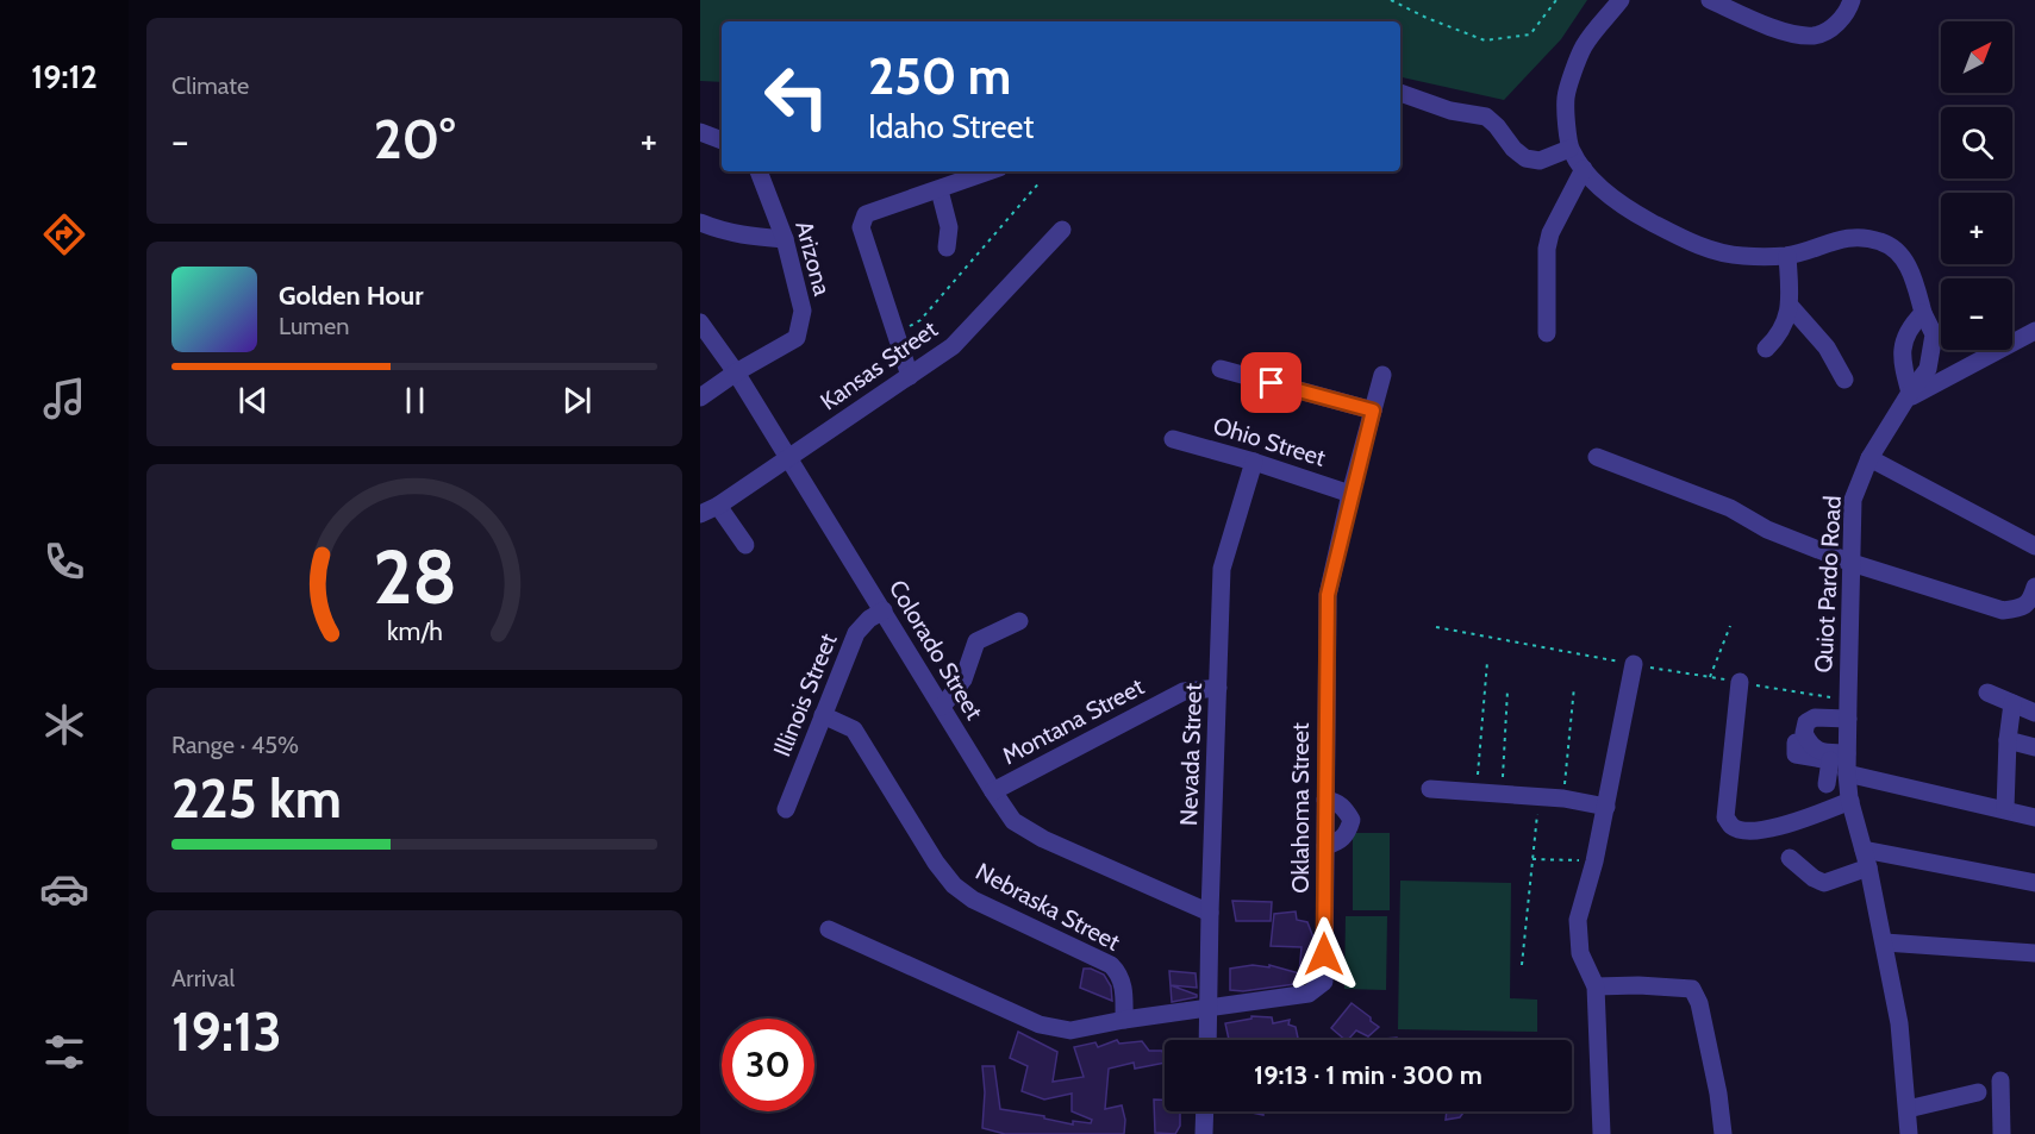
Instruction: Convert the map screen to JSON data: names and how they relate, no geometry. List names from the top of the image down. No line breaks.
{"streets":{"street":["Arizona","Kansas Street","Ohio Street","Quiot Pardo Road","Colorado Street","Illinois Street","Montana Street","Nevada Street","Oklahoma Street","Nebraska Street"]},"crossings":[["Arizona","Colorado Street"],["Kansas Street","Colorado Street"],["Ohio Street","Nevada Street"],["Ohio Street","Oklahoma Street"],["Colorado Street","Illinois Street"],["Colorado Street","Montana Street"],["Colorado Street","Nevada Street"],["Illinois Street","Nebraska Street"],["Montana Street","Nevada Street"],["Nevada Street","Oklahoma Street"],["Oklahoma Street","Nebraska Street"]],"north":"top right","page":{"tabs":"19:12","tile":["Climate",["Range · 45%","225 km"],["Arrival","19:13"]],"map_buttons":["+","−"],"turn":["250 m","Idaho Street"],"heat":["−","20°","+"],"song":["Golden Hour","Lumen"],"limit":"30","trip":"19:13 · 1 min · 300 m","gauge":["28","km/h"]}}
